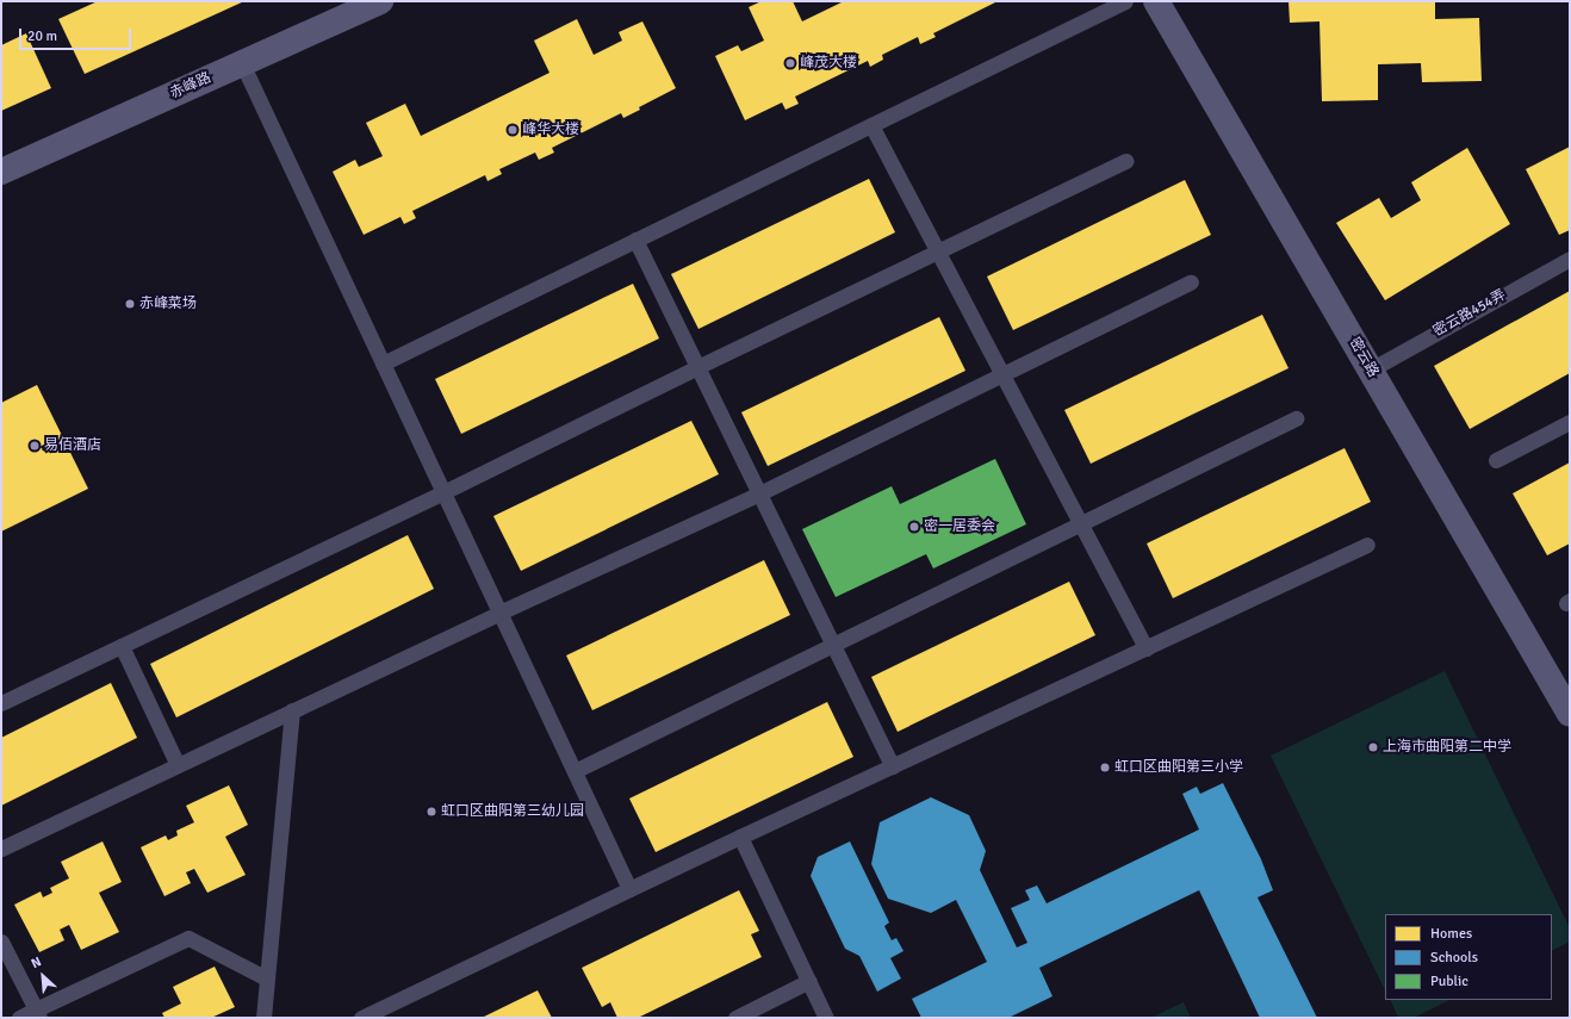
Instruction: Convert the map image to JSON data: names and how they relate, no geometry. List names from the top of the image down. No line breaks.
{"streets":{"street":["赤峰路","密云路"],"lane":["密云路454弄"]},"crossings":[["密云路454弄","密云路"]],"places":["峰茂大楼","峰华大楼","赤峰菜场","易佰酒店","密一居委会","上海市曲阳第二中学","虹口区曲阳第三小学","虹口区曲阳第三幼儿园"],"legend":["Homes","Schools","Public"],"scale_bar":"20 m","north":"top left"}
